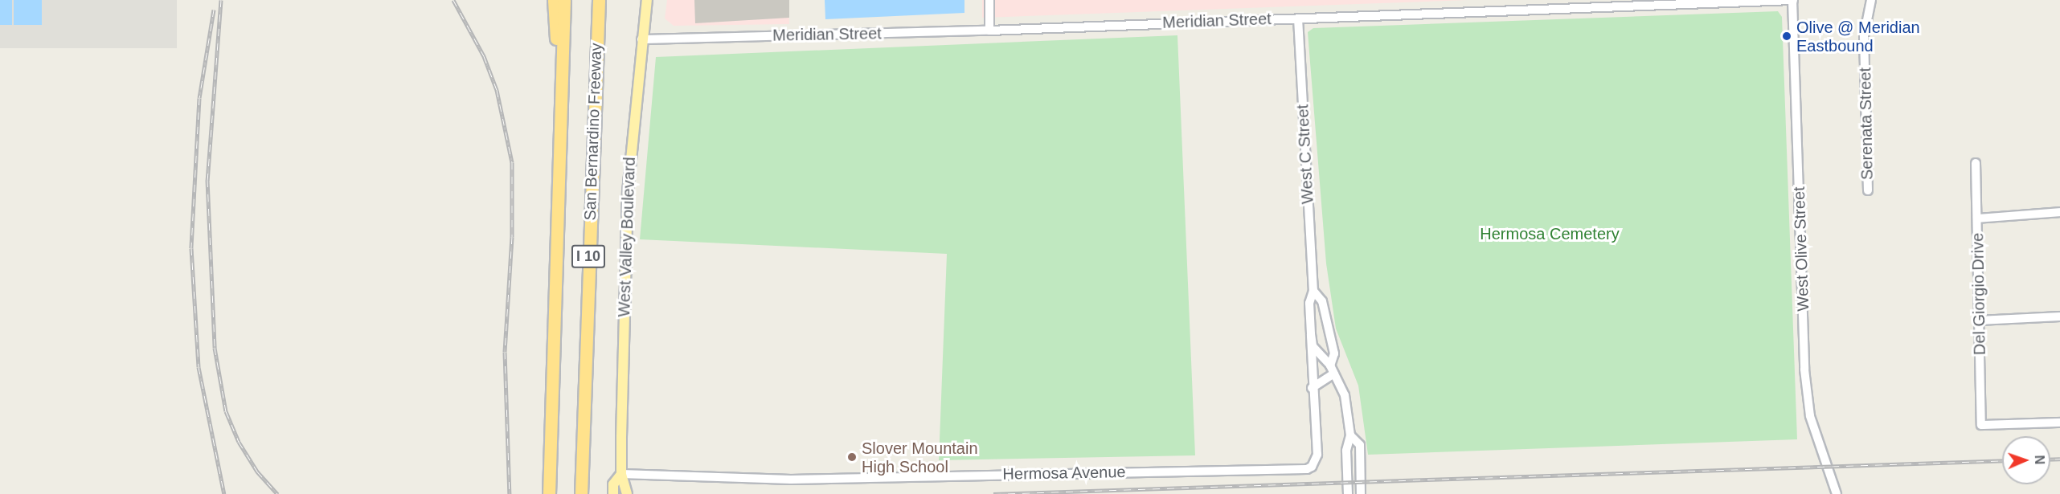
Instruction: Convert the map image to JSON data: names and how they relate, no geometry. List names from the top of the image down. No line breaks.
{"streets":{"highway":["San Bernardino Freeway","I 10"],"main road":["West Valley Boulevard"],"street":["Meridian Street","Serenata Street","West C Street","West Olive Street","Del Giorgio Drive","Hermosa Avenue"]},"crossings":[["Meridian Street","West C Street"],["Meridian Street","West Valley Boulevard"],["Meridian Street","West Olive Street"],["West Valley Boulevard","Hermosa Avenue"]],"parks":["Hermosa Cemetery"],"places":["Olive @ Meridian Eastbound","Slover Mountain High School"],"north":"right"}
